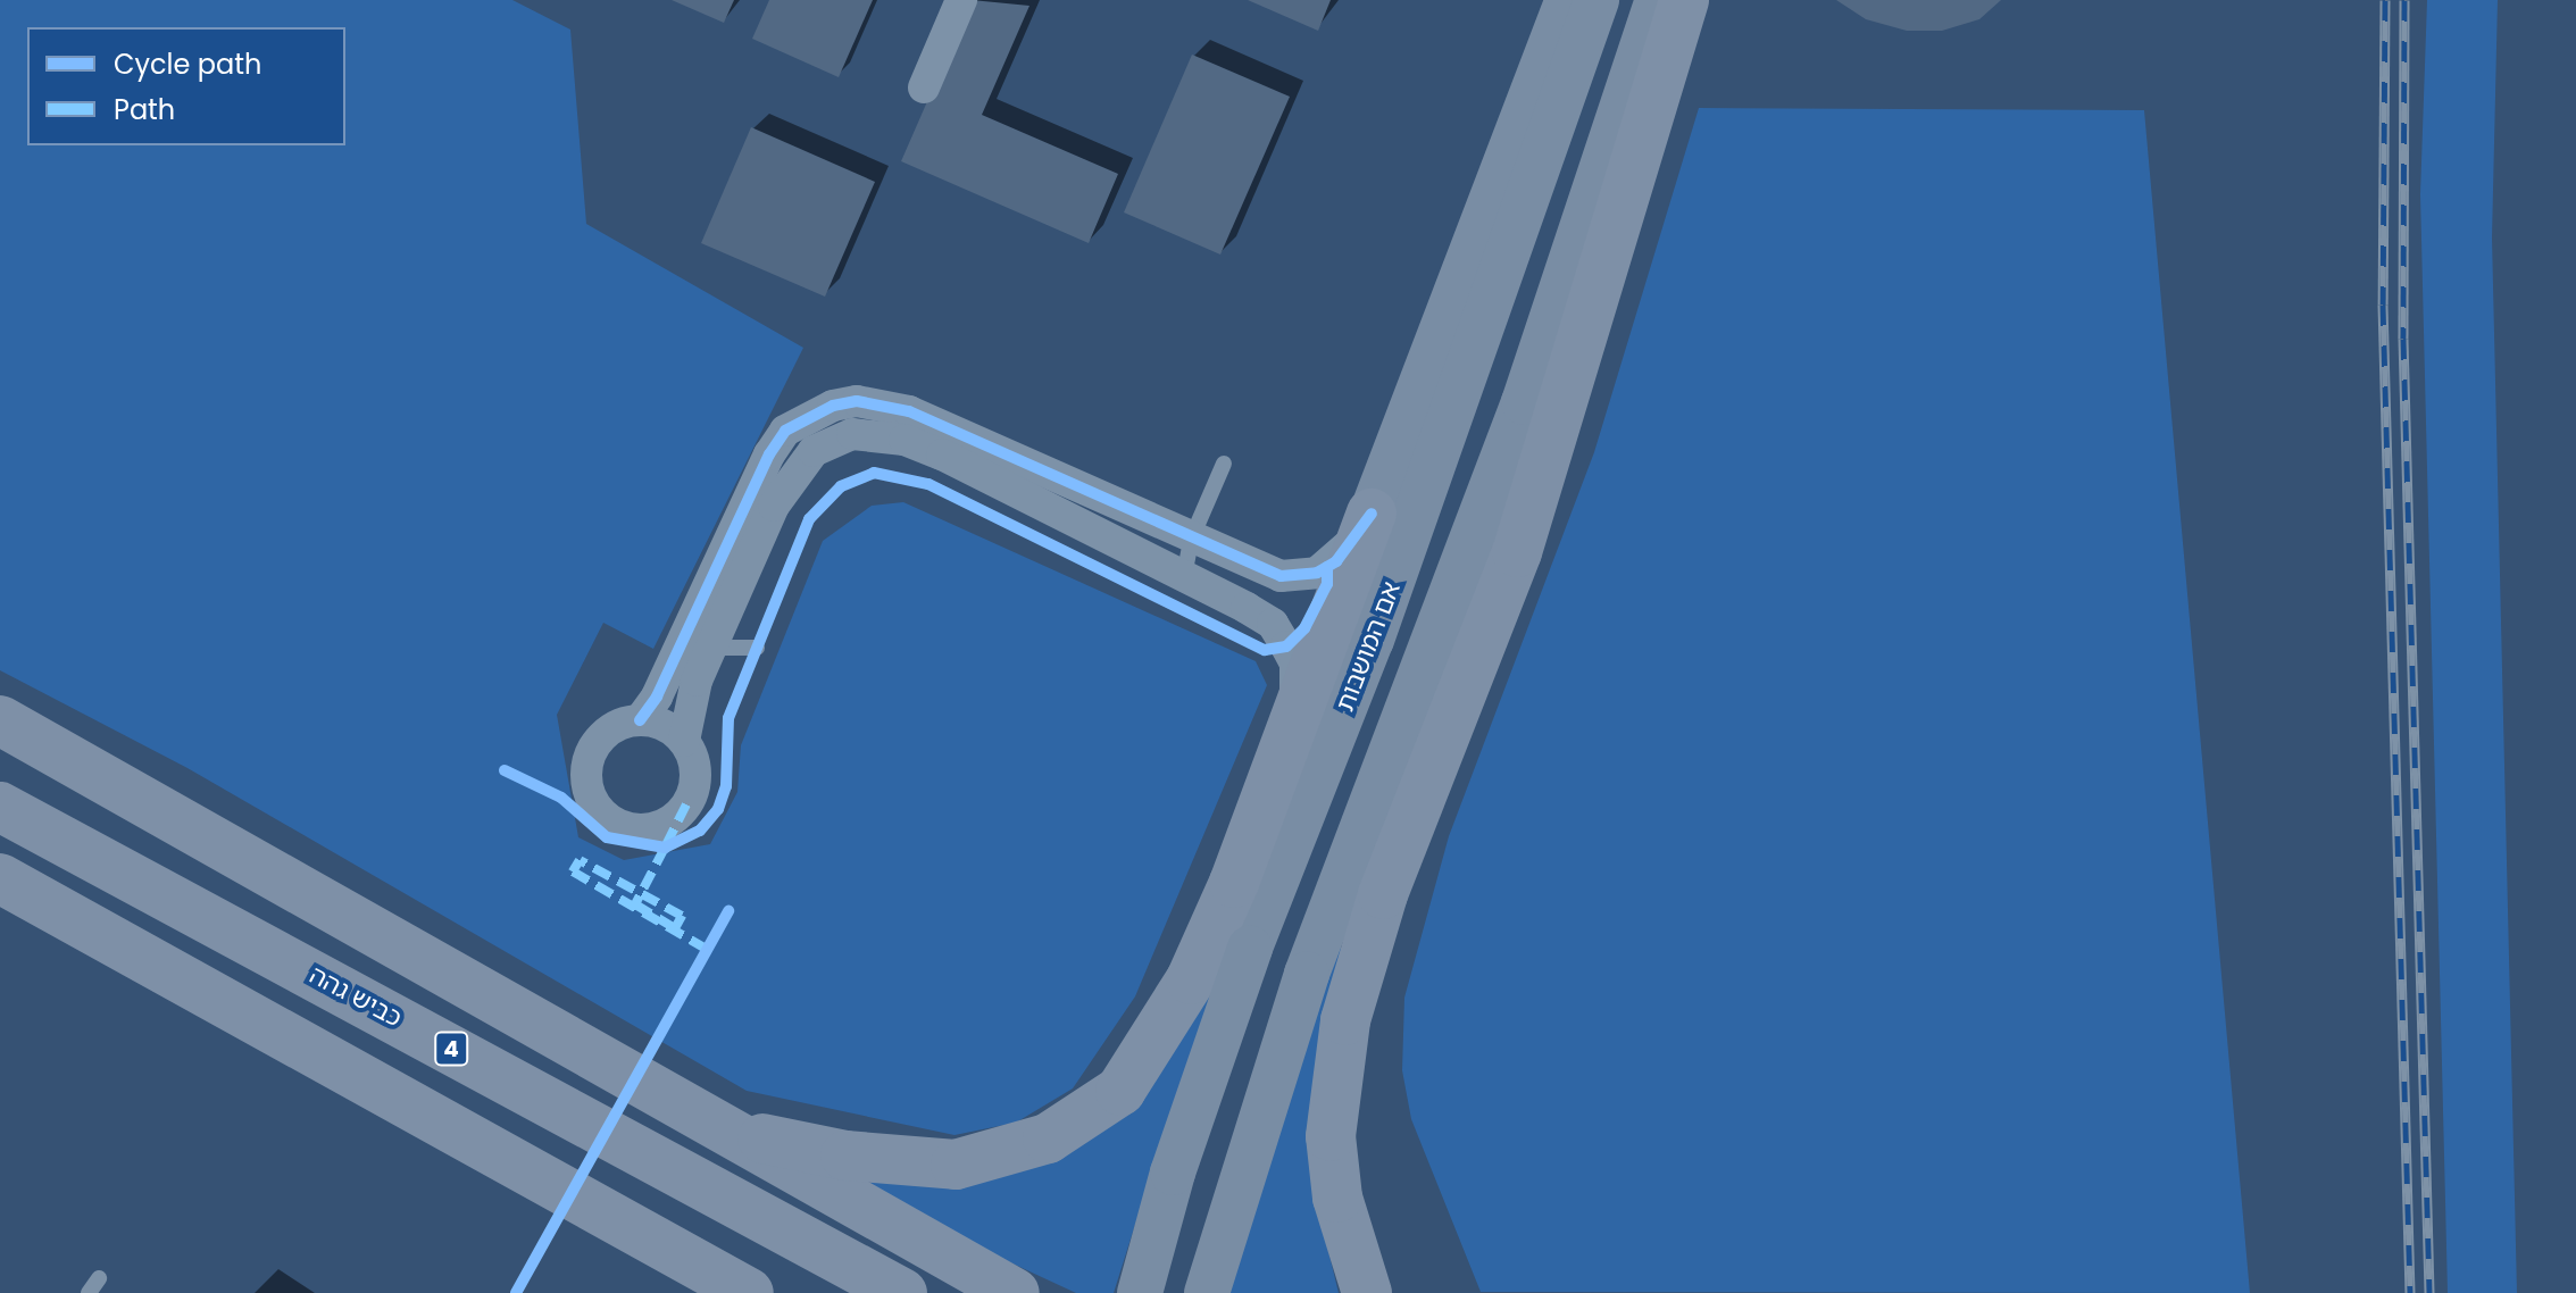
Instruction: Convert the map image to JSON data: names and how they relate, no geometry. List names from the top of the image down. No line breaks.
{"streets":{"highway":["כביש גהה","4"],"main road":["אם המושבות"]},"legend":["Cycle path","Path"]}
